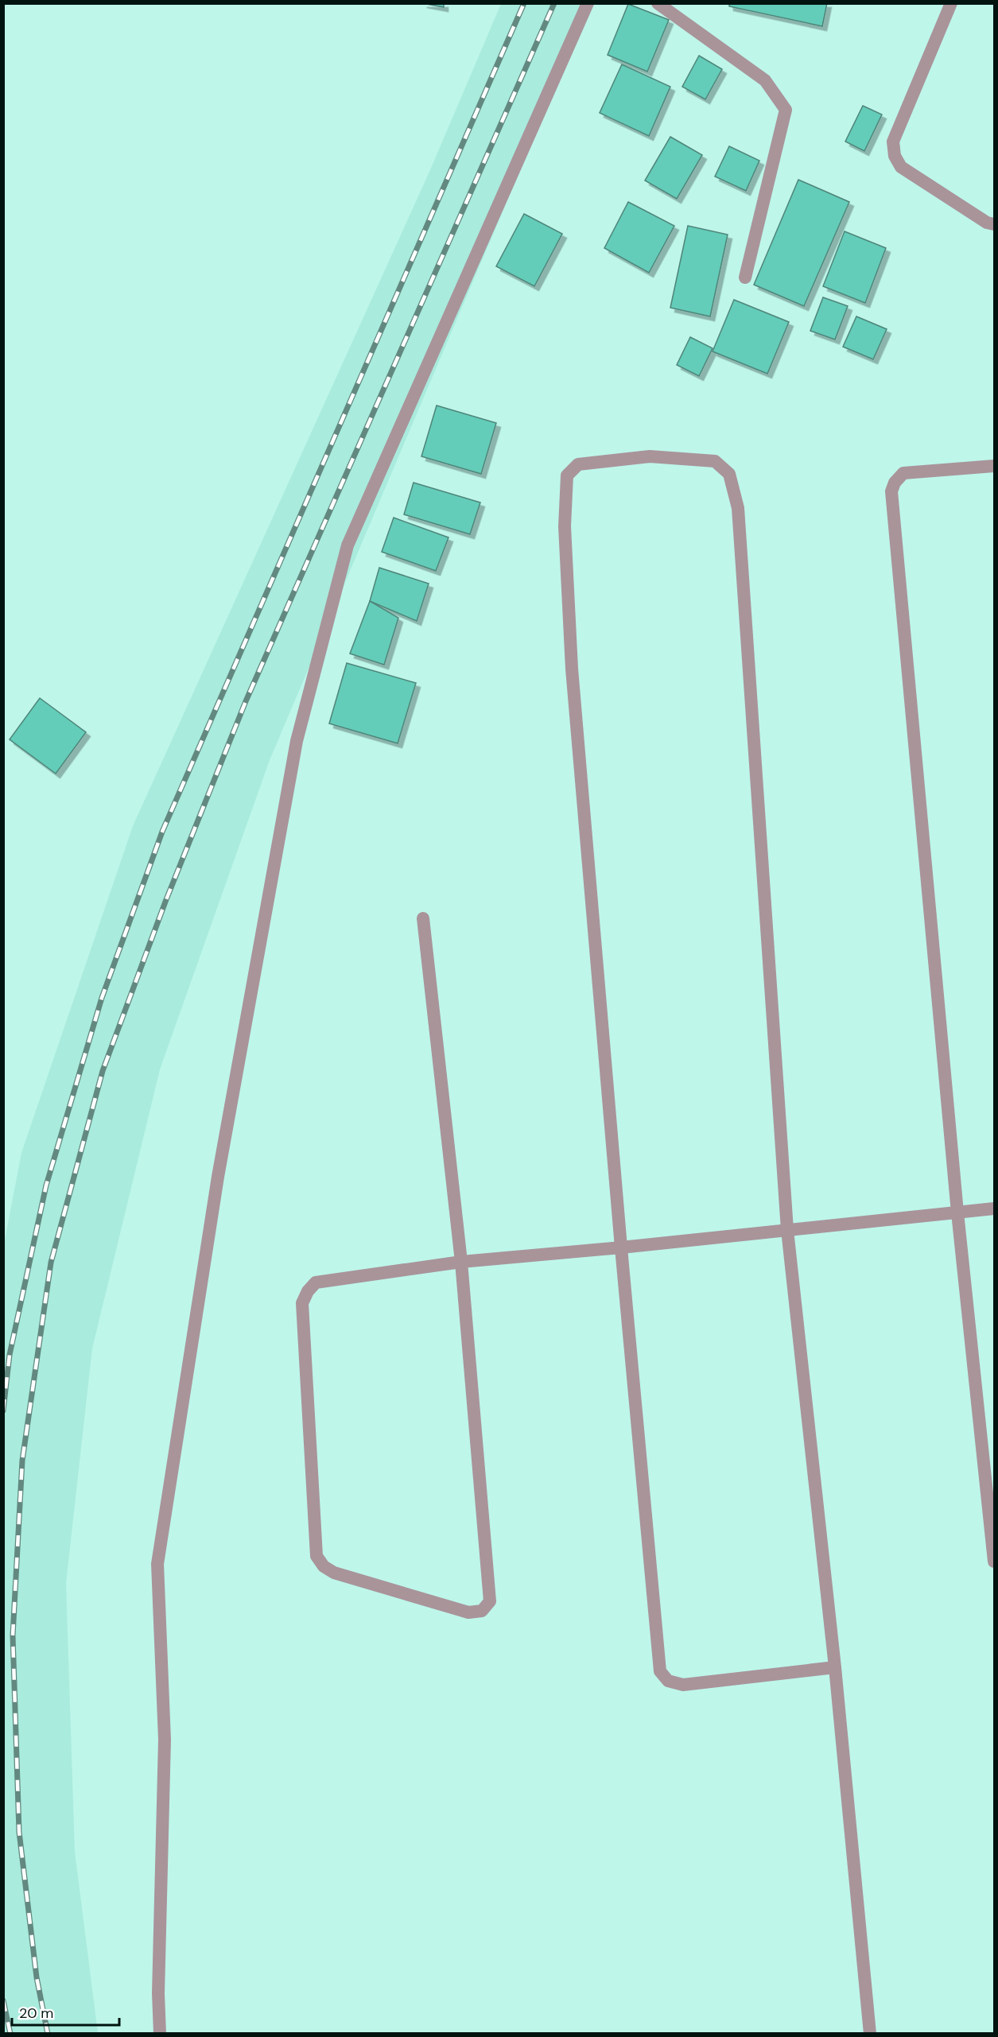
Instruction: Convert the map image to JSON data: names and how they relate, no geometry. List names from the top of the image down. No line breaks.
{"scale_bar":"20 m"}
